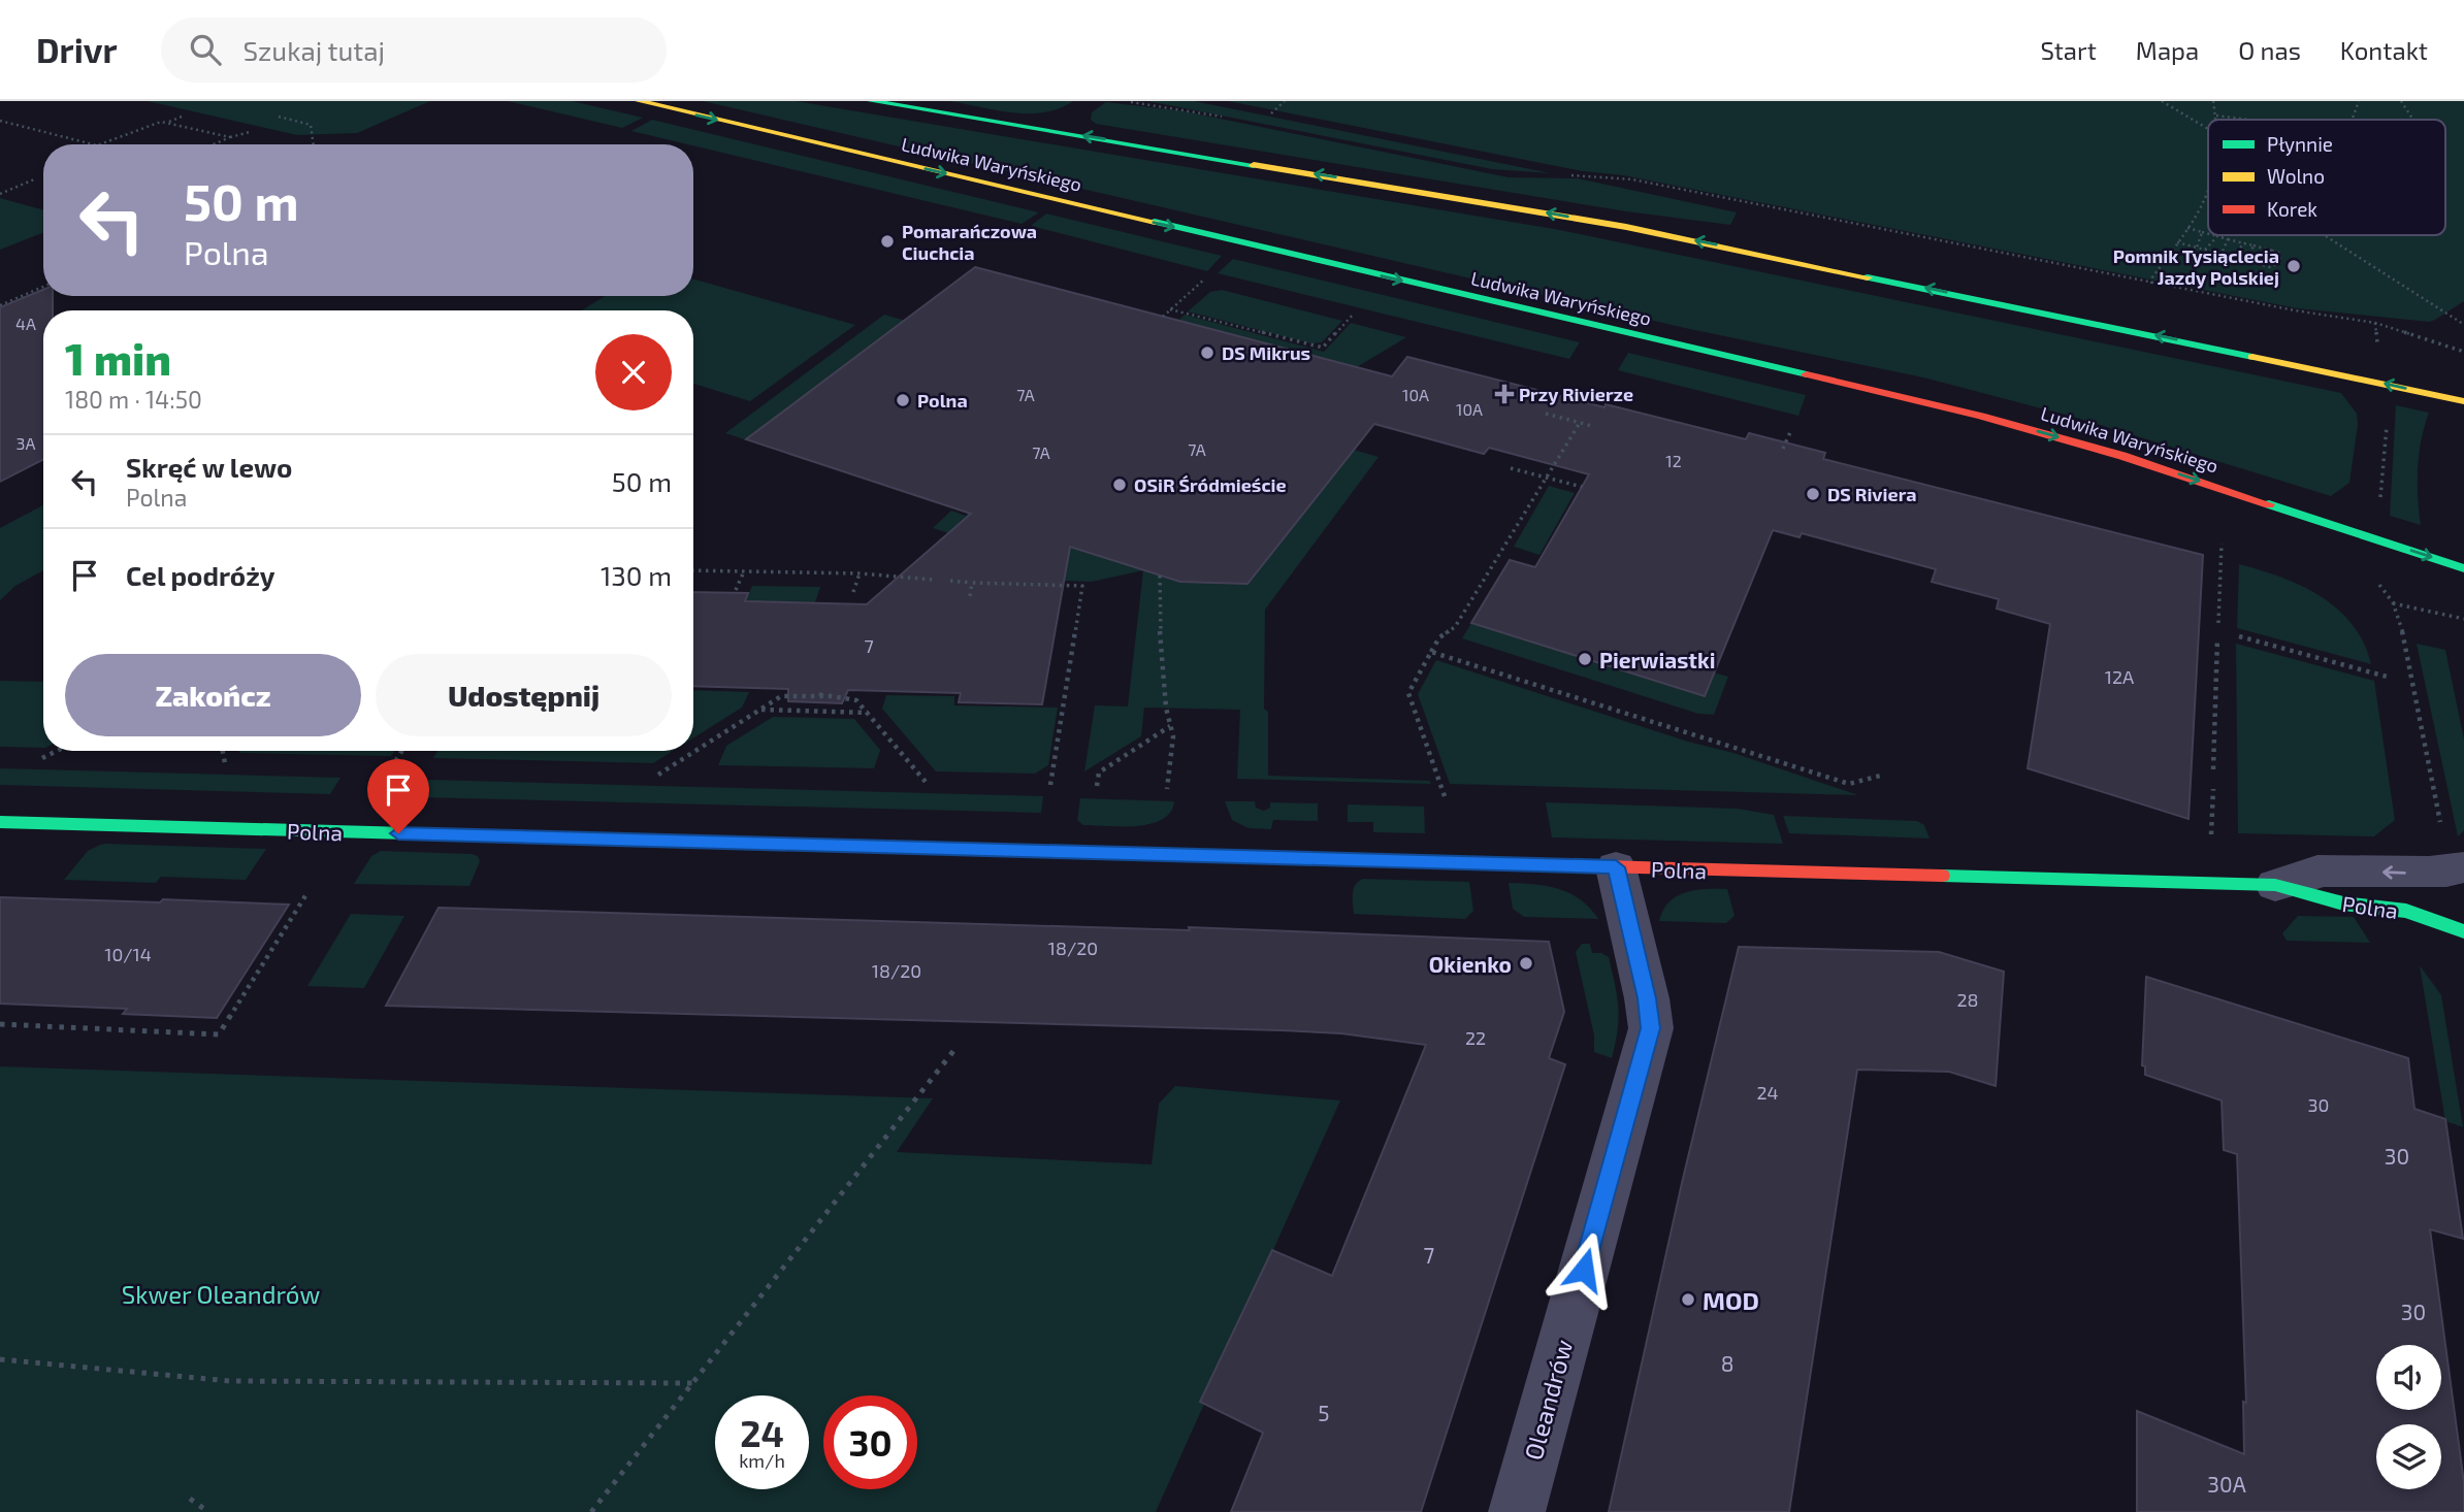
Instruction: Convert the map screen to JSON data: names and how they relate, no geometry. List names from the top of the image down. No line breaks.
{"streets":{"main road":["Ludwika Waryńskiego","Polna"],"street":["Oleandrów"]},"crossings":[["Polna","Oleandrów"]],"parks":["Skwer Oleandrów"],"places":{"other":["Pomarańczowa Ciuchcia","Pomnik Tysiąclecia Jazdy Polskiej","DS Mikrus","Polna","OSiR Śródmieście","DS Riviera","Pierwiastki","Okienko","MOD"],"health":["Przy Rivierze"]},"house_numbers":["4A","7A","10A","10A","3A","7A","7A","12","7","12A","18/20","10/14","18/20","28","22","24","30","30","7","30","8","5","30A"],"legend":["Płynnie","Wolno","Korek"],"page":{"header":"Drivr","search":"Szukaj tutaj","nav":["Start","Mapa","O nas","Kontakt"],"turn":["50 m","Polna"],"heading":["1 min","180 m · 14:50"],"list":[{"name":"Skręć w lewo","note":"Polna","value":"50 m"},{"name":"Cel podróży","value":"130 m"}],"buttons":["Zakończ","Udostępnij"],"speed":"24 km/h","limit":"30"}}
